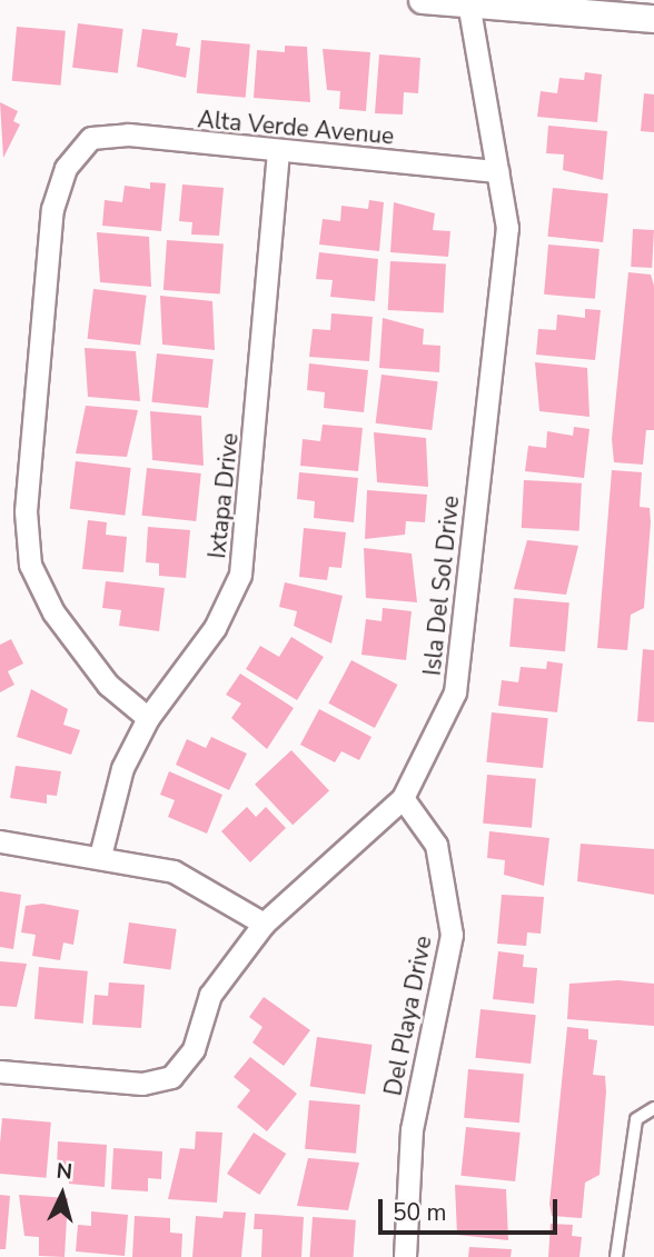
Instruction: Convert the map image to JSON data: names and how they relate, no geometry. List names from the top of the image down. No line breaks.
{"streets":{"street":["Alta Verde Avenue","Ixtapa Drive","Isla Del Sol Drive","Del Playa Drive"]},"crossings":[["Alta Verde Avenue","Ixtapa Drive"],["Alta Verde Avenue","Isla Del Sol Drive"],["Isla Del Sol Drive","Del Playa Drive"]],"scale_bar":"50 m","north":"top"}
